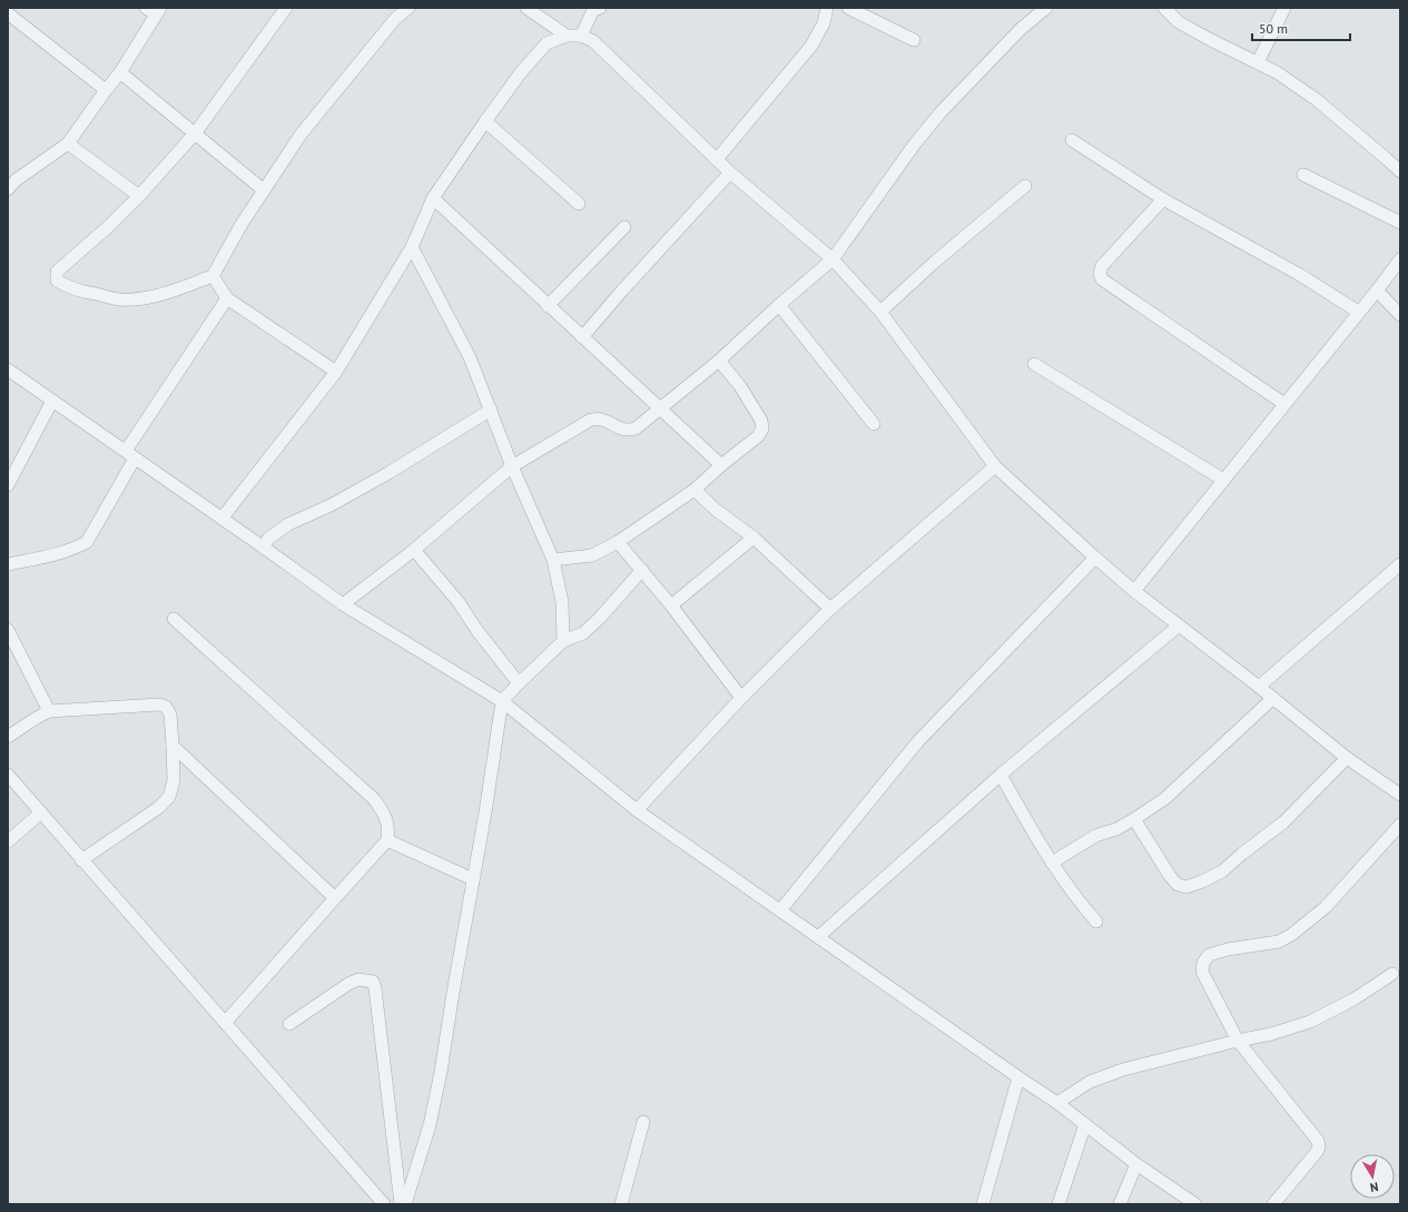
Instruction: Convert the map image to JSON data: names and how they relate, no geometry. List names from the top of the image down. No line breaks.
{"scale_bar":"50 m","north":"bottom"}
